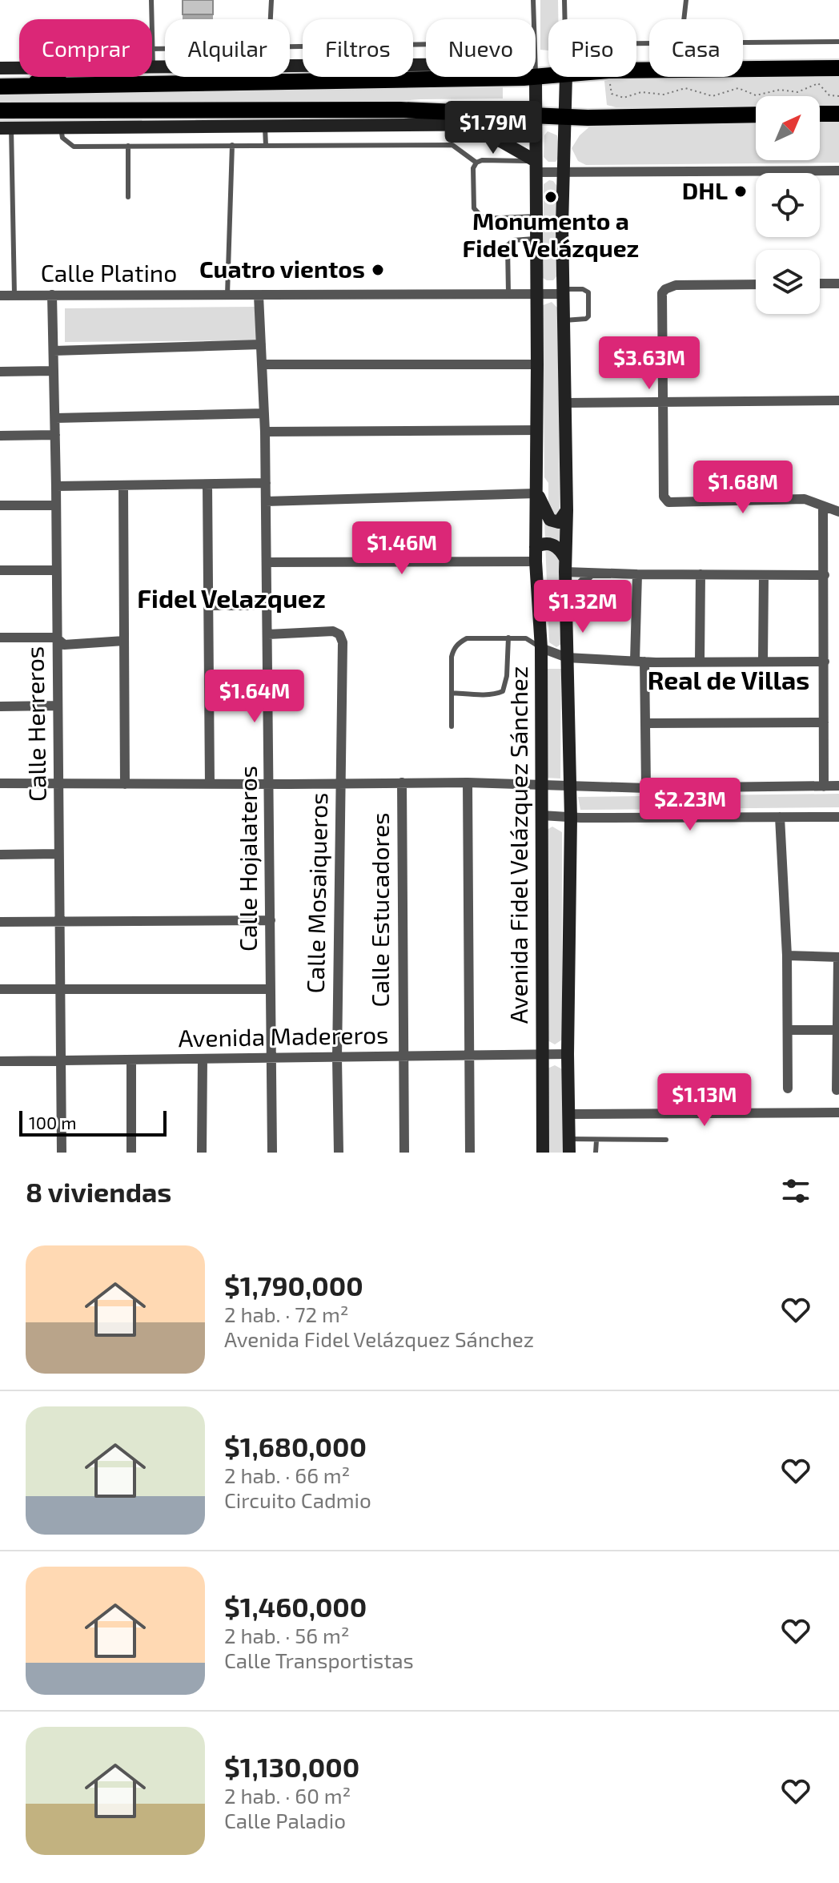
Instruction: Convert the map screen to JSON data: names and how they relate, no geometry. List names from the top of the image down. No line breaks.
{"streets":{"main road":["Avenida Fidel Velázquez Sánchez"],"street":["Calle Platino","Calle Herreros","Calle Hojalateros","Calle Mosaiqueros","Calle Estucadores","Avenida Madereros"]},"crossings":[["Calle Platino","Calle Herreros"],["Calle Platino","Avenida Fidel Velázquez Sánchez"],["Calle Platino","Calle Hojalateros"],["Calle Herreros","Avenida Madereros"],["Avenida Fidel Velázquez Sánchez","Avenida Madereros"],["Calle Hojalateros","Calle Mosaiqueros"],["Calle Hojalateros","Avenida Madereros"],["Calle Mosaiqueros","Avenida Madereros"],["Calle Estucadores","Avenida Madereros"]],"districts":["Fidel Velazquez","Real de Villas"],"places":["DHL","Monumento a Fidel Velázquez","Cuatro vientos"],"scale_bar":"100 m","north":"top right","page":{"chip":["Comprar","Alquilar","Filtros","Nuevo","Piso","Casa"],"price":["$1.79M","$3.63M","$1.68M","$1.46M","$1.32M","$1.64M","$2.23M","$1.13M"],"scale":"100 m","heading":"8 viviendas","list":[{"name":"$1,790,000","note":"2 hab. · 72 m² · Avenida Fidel Velázquez Sánchez"},{"name":"$1,680,000","note":"2 hab. · 66 m² · Circuito Cadmio"},{"name":"$1,460,000","note":"2 hab. · 56 m² · Calle Transportistas"},{"name":"$1,130,000","note":"2 hab. · 60 m² · Calle Paladio"}]}}
